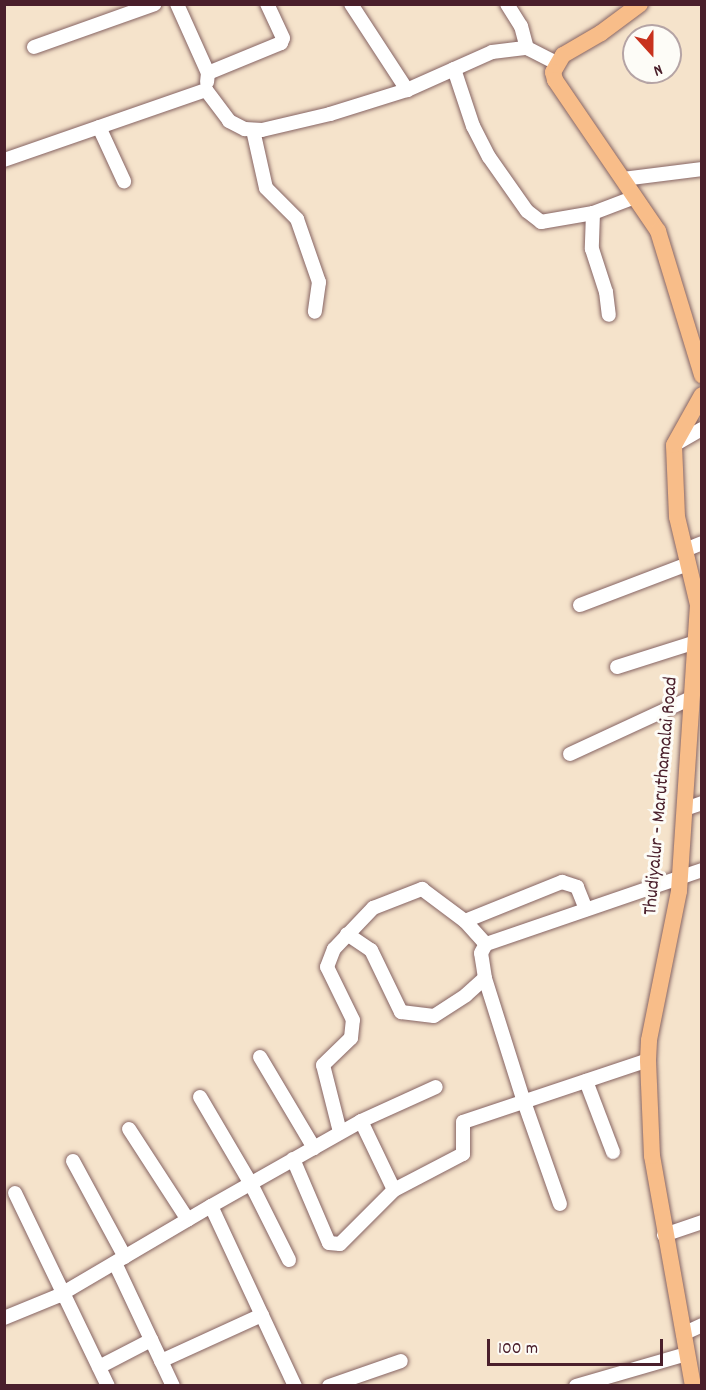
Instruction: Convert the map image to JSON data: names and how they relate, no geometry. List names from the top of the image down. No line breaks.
{"streets":{"main road":["Thudiyalur - Maruthamalai Road"]},"scale_bar":"100 m","north":"bottom"}
